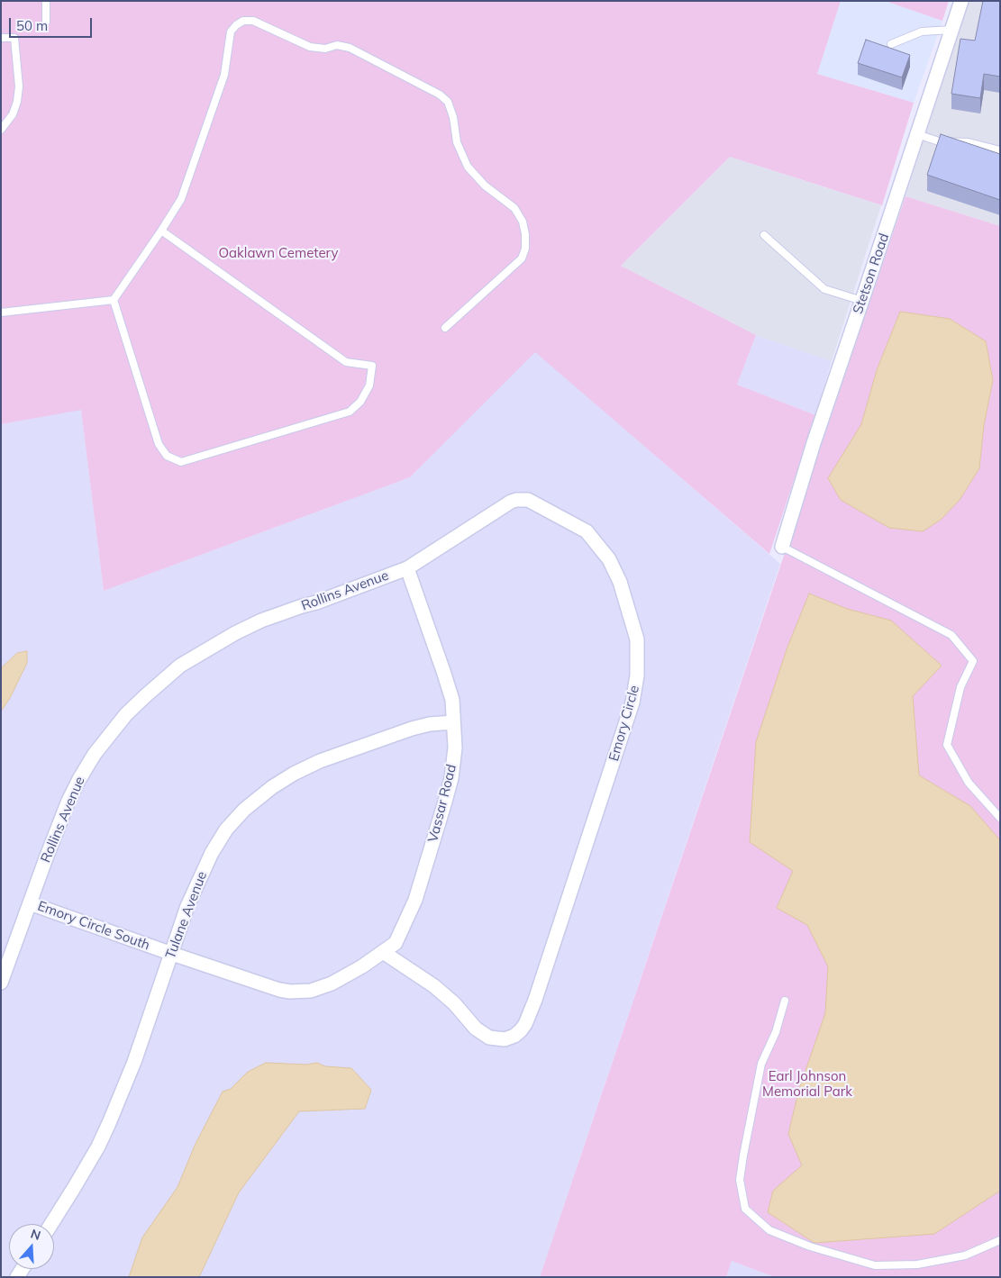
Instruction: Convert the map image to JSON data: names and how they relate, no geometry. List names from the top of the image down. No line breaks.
{"streets":{"street":["Stetson Road","Rollins Avenue","Emory Circle","Vassar Road","Tulane Avenue","Emory Circle South"]},"crossings":[["Rollins Avenue","Emory Circle"],["Rollins Avenue","Vassar Road"],["Rollins Avenue","Emory Circle South"],["Emory Circle","Vassar Road"],["Emory Circle","Emory Circle South"],["Vassar Road","Tulane Avenue"],["Vassar Road","Emory Circle South"],["Tulane Avenue","Emory Circle South"]],"parks":["Oaklawn Cemetery","Earl Johnson Memorial Park"],"scale_bar":"50 m","north":"top"}
